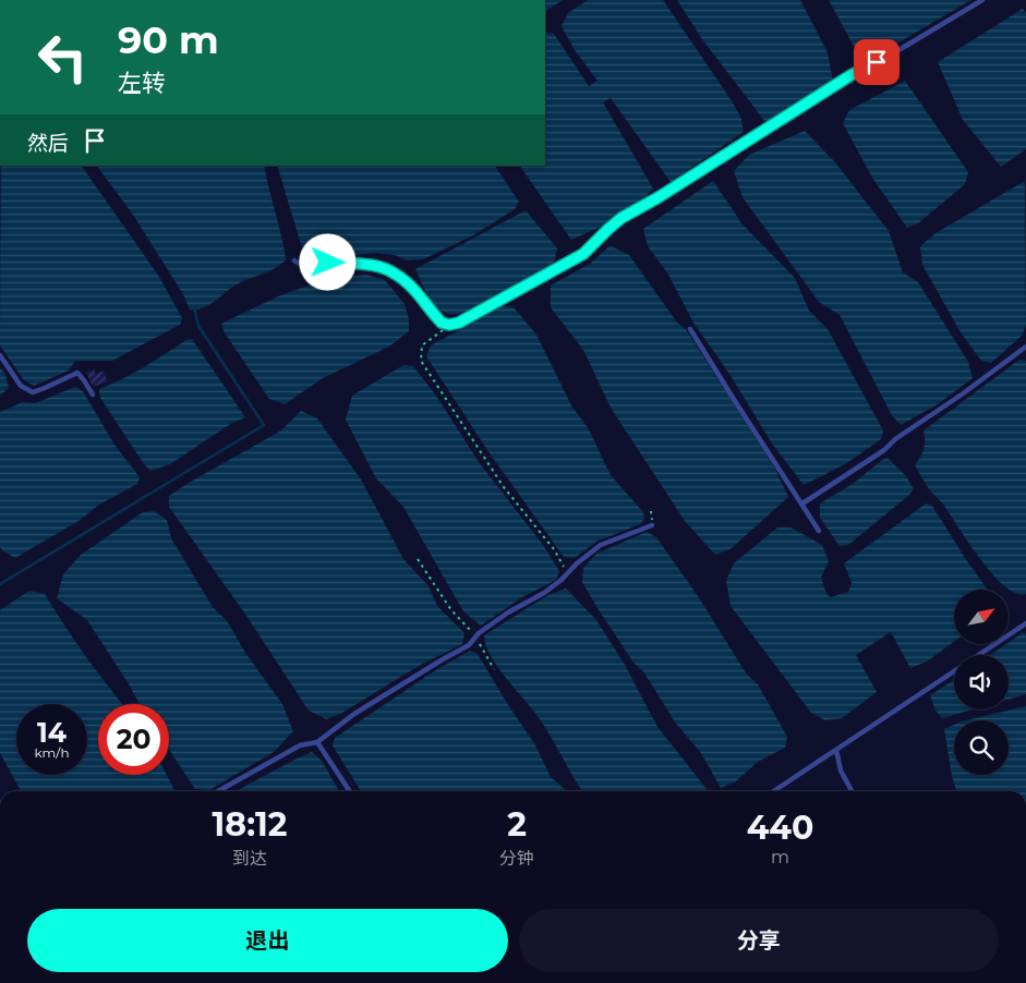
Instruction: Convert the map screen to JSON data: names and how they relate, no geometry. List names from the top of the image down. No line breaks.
{"north":"top right","page":{"turn":["90 m","左转"],"then":"然后","speed":"14 km/h","limit":"20","eta":["18:12","到达","2","分钟","440","m"],"buttons":["退出","分享"]}}
